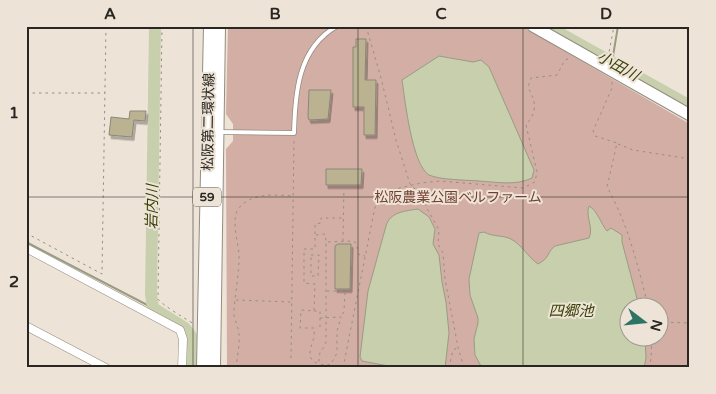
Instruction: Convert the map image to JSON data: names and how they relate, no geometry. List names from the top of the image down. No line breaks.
{"streets":{"main road":["松阪第二環状線","59"]},"water":["小田川","岩内川","四郷池"],"parks":["松阪農業公園ベルファーム"],"north":"right","grid":{"columns":["A","B","C","D"],"rows":["1","2"]}}
